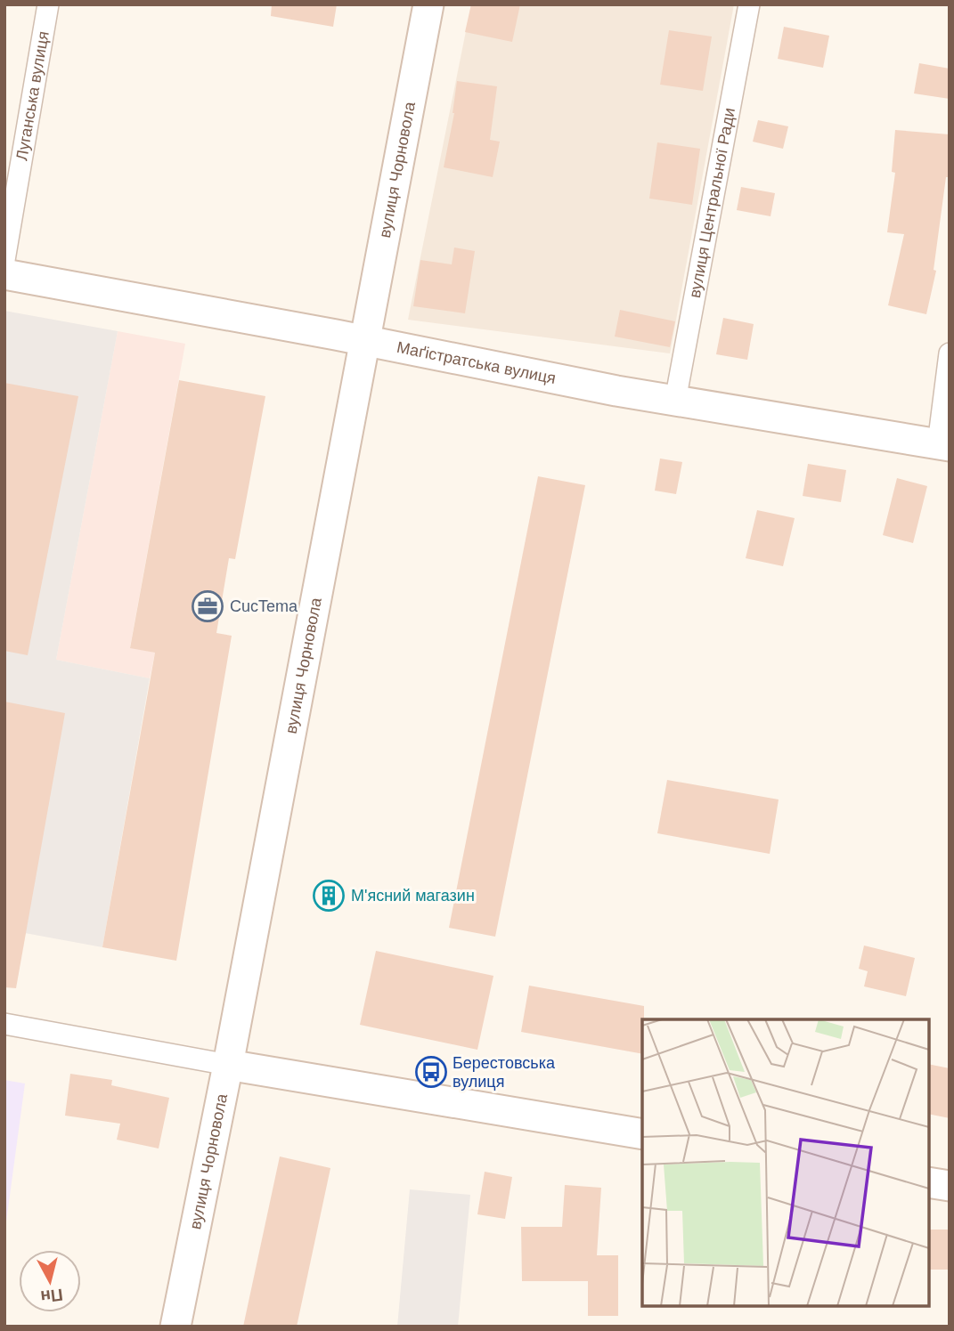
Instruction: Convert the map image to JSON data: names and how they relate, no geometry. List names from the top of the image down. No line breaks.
{"streets":{"street":["Луганська вулиця","вулиця Чорновола","вулиця Центральної Ради","Маґістратська вулиця"]},"crossings":[["вулиця Чорновола","Маґістратська вулиця"],["вулиця Центральної Ради","Маґістратська вулиця"]],"places":{"office":["CucTema"],"building":["М'ясний магазин"],"bus stop":["Берестовська вулиця"]},"north":"bottom"}
